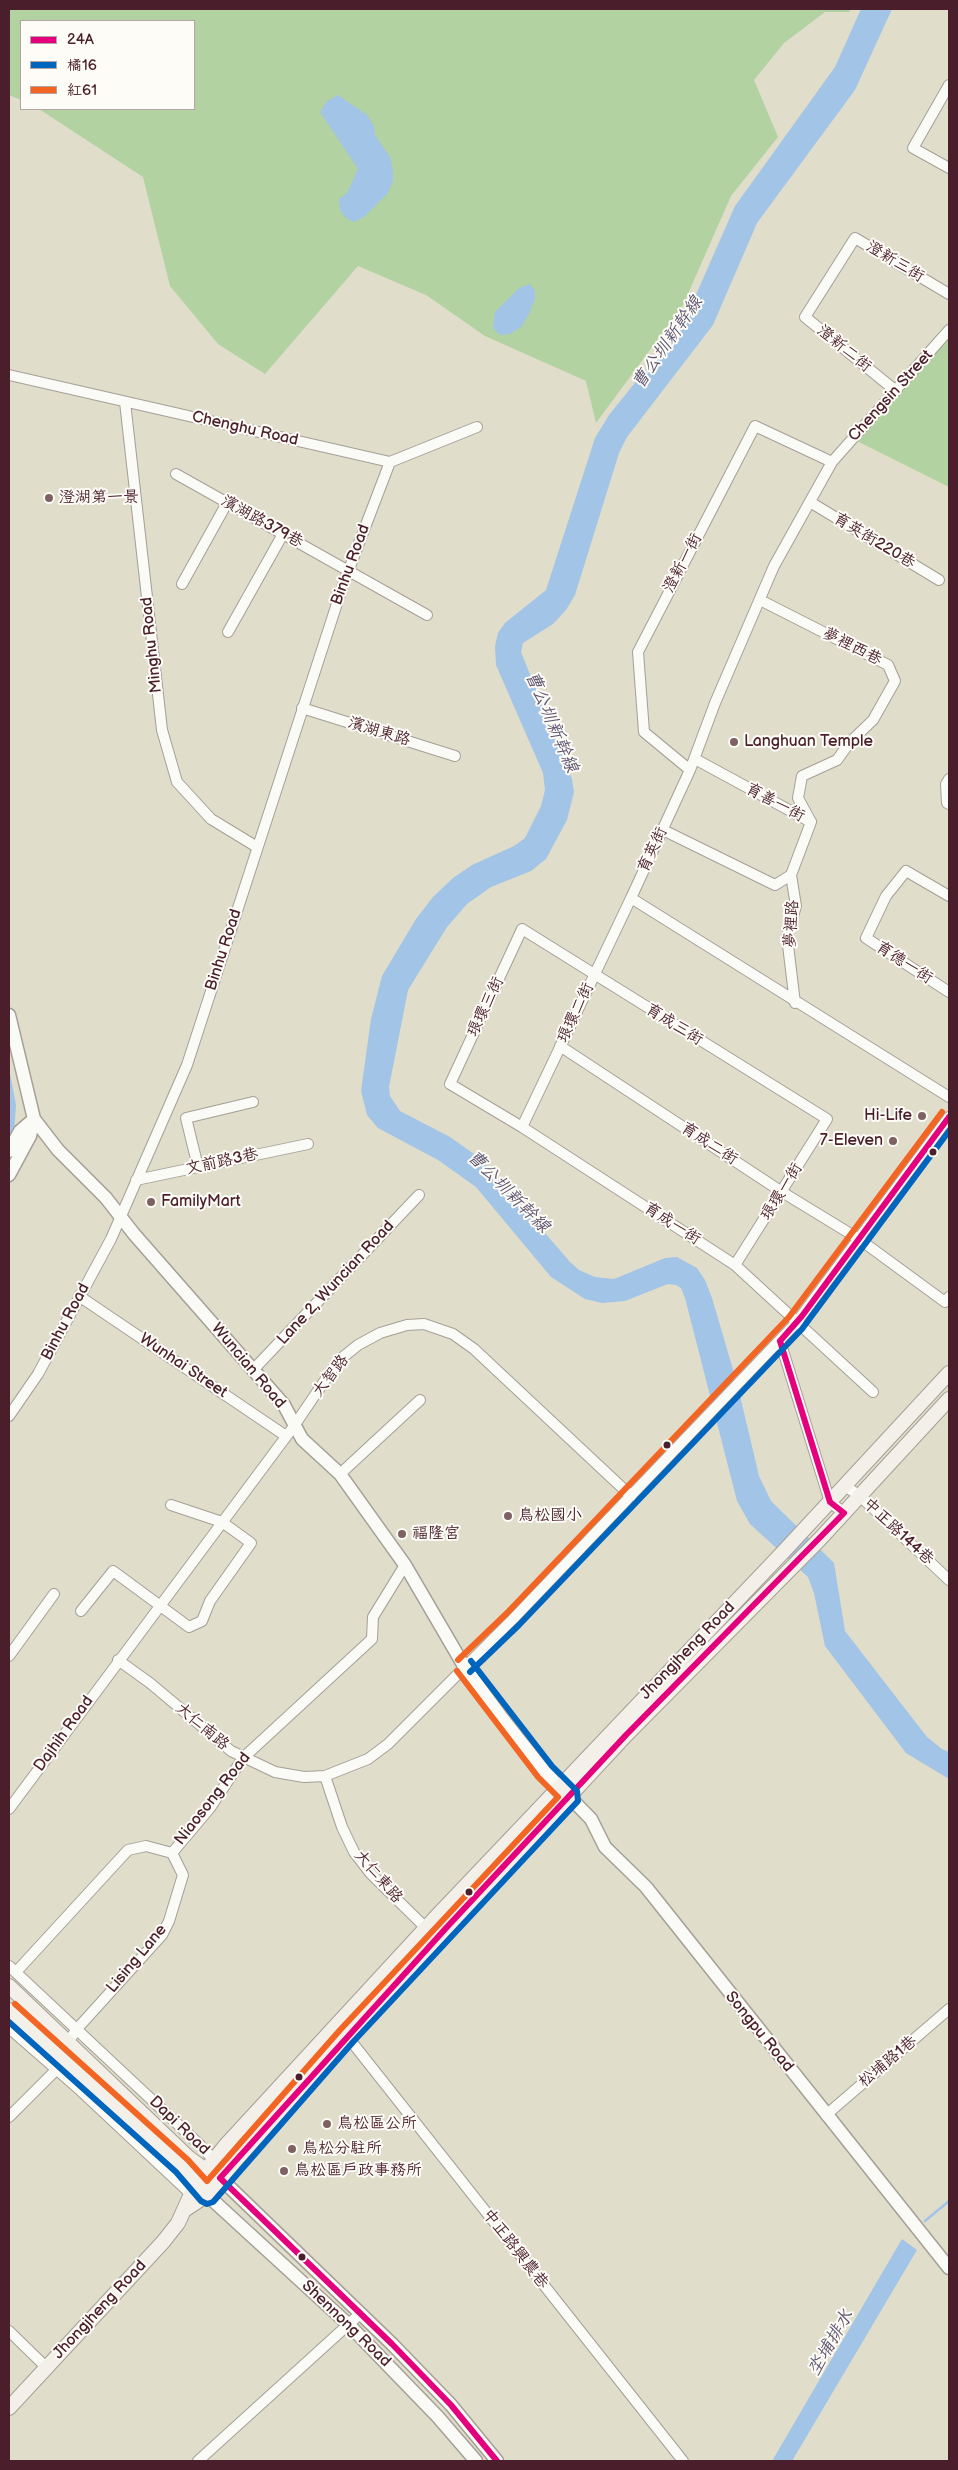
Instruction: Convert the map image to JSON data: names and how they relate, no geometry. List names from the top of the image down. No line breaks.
{"streets":{"main road":["Jhongjheng Road","Dapi Road"],"street":["澄新三街","澄新二街","Chengsin Street","Chenghu Road","濱湖路379巷","育英街220巷","澄新一街","Binhu Road","Minghu Road","夢裡西巷","濱湖東路","育善一街","育英街","夢裡路","育德一街","琅環三街","琅環二街","育成三街","育成二街","文前路3巷","琅環一街","育成一街","Lane 2, Wuncian Road","Wunhai Street","Wuncian Road","大智路","中正路144巷","大仁南路","Dajhih Road","Niaosong Road","大仁東路","Lising Lane","Songpu Road","松埔路1巷","中正路興農巷","Shennong Road"]},"crossings":[["澄新三街","澄新二街"],["澄新二街","Chengsin Street"],["Chengsin Street","澄新一街"],["Chengsin Street","育英街"],["Chenghu Road","Binhu Road"],["Chenghu Road","Minghu Road"],["濱湖路379巷","Binhu Road"],["育英街220巷","育英街"],["澄新一街","育英街"],["Binhu Road","Minghu Road"],["Binhu Road","濱湖東路"],["Binhu Road","文前路3巷"],["Binhu Road","Wunhai Street"],["Binhu Road","Wuncian Road"],["夢裡西巷","育善一街"],["夢裡西巷","育英街"],["育善一街","育英街"],["育善一街","夢裡路"],["育英街","琅環二街"],["琅環三街","育成三街"],["琅環三街","育成一街"],["琅環二街","育成三街"],["琅環二街","育成二街"],["琅環二街","育成一街"],["育成三街","琅環一街"],["育成二街","琅環一街"],["育成二街","大仁南路"],["琅環一街","育成一街"],["育成一街","大仁南路"],["Lane 2, Wuncian Road","Wuncian Road"],["Wunhai Street","Wuncian Road"],["Wunhai Street","大智路"],["Wuncian Road","大智路"],["Wuncian Road","Jhongjheng Road"],["Wuncian Road","大仁南路"],["Wuncian Road","Niaosong Road"],["Wuncian Road","Songpu Road"],["大智路","大仁南路"],["大智路","Dajhih Road"],["Jhongjheng Road","大仁東路"],["Jhongjheng Road","Songpu Road"],["Jhongjheng Road","Dapi Road"],["Jhongjheng Road","中正路興農巷"],["Jhongjheng Road","Shennong Road"],["大仁南路","Dajhih Road"],["大仁南路","Niaosong Road"],["大仁南路","大仁東路"],["Niaosong Road","Lising Lane"],["Niaosong Road","Dapi Road"],["Lising Lane","Dapi Road"],["Songpu Road","松埔路1巷"],["Dapi Road","Shennong Road"]],"water":["曹公圳新幹線","坔埔排水"],"places":["澄湖第一景","Langhuan Temple","Hi-Life","7-Eleven","FamilyMart","鳥松國小","福隆宮","鳥松區公所","鳥松分駐所","鳥松區戶政事務所"],"lines":["transit line 紅61","transit line 24A","transit line 橘16"],"legend":["24A","橘16","紅61"]}
